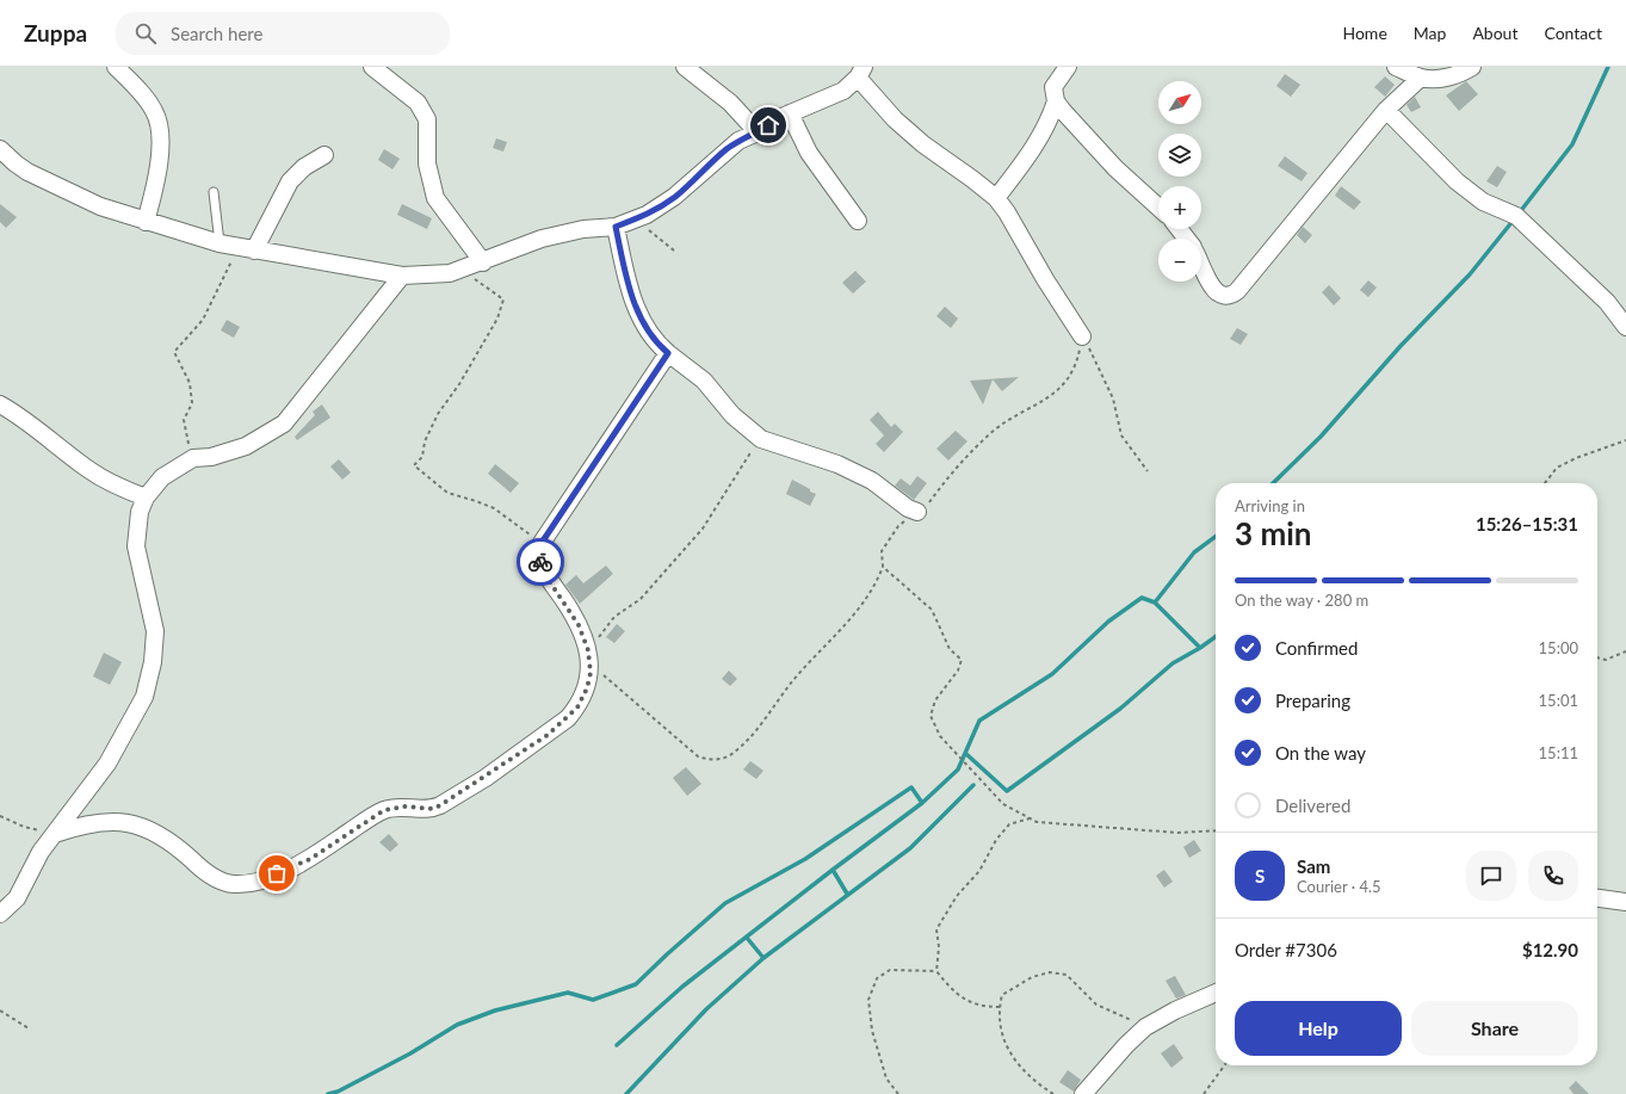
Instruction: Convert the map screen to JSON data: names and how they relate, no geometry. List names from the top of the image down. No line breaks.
{"north":"top right","page":{"header":"Zuppa","search":"Search here","nav":["Home","Map","About","Contact"],"map_buttons":["+","−"],"heading":["3 min","Arriving in","15:26–15:31"],"panel":["Sam","Courier · 4.5","Order #7306","$12.90"],"bar":"On the way · 280 m","list":[["Confirmed","15:00"],["Preparing","15:01"],["On the way","15:11"],"Delivered"],"round":"S","buttons":["Help","Share"]}}
